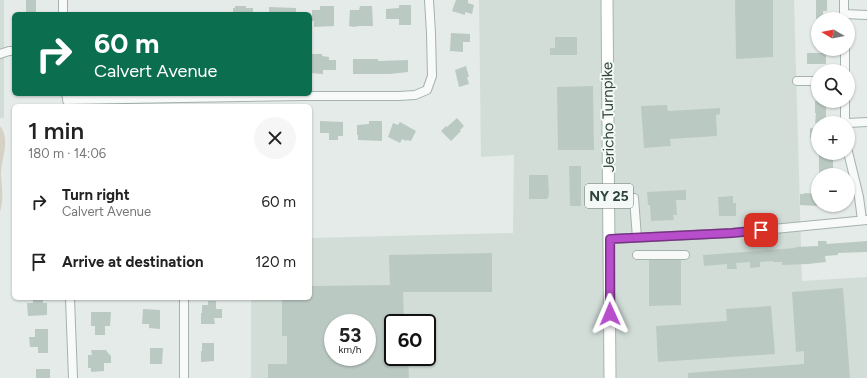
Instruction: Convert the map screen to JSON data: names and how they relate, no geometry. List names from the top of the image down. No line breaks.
{"streets":{"main road":["Jericho Turnpike","NY 25"]},"north":"left","page":{"map_buttons":["+","−"],"turn":["60 m","Calvert Avenue"],"heading":["1 min","180 m · 14:06"],"list":[{"name":"Turn right","note":"Calvert Avenue","value":"60 m"},{"name":"Arrive at destination","value":"120 m"}],"speed":"53 km/h","limit":"60"}}
